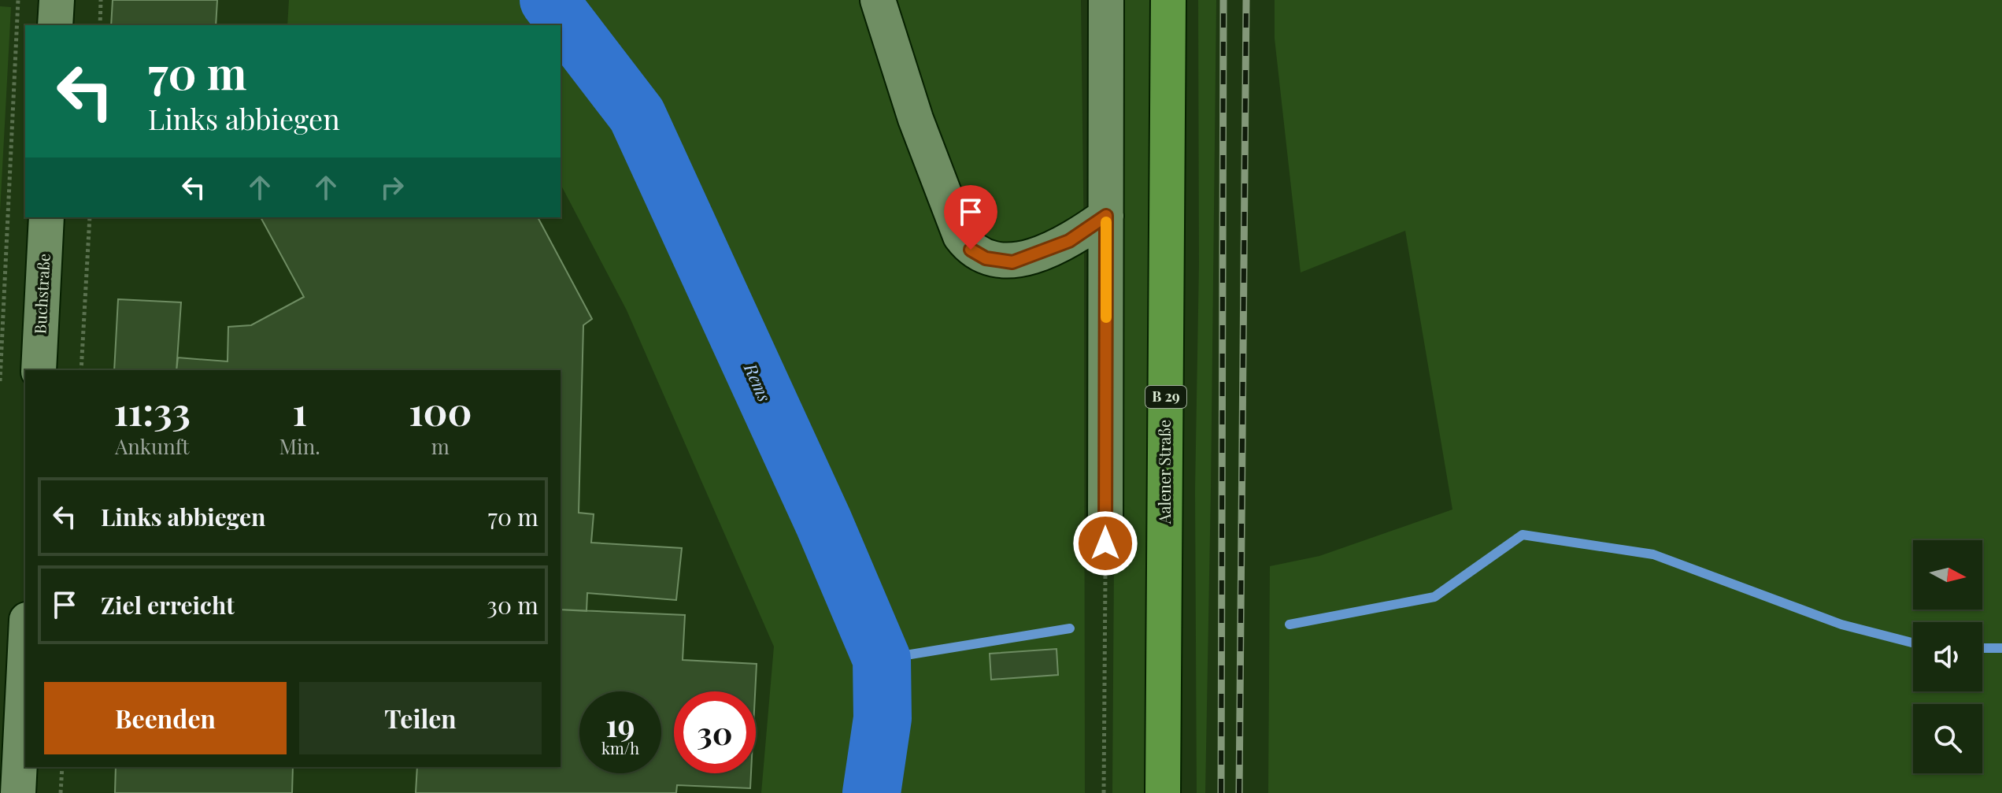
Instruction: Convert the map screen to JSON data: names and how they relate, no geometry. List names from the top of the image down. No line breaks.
{"streets":{"main road":["B 29","Aalener Straße"],"street":["Buchstraße"]},"water":["Rems"],"north":"right","page":{"turn":["70 m","Links abbiegen"],"eta":["11:33","Ankunft","1","Min.","100","m"],"list":[{"name":"Links abbiegen","value":"70 m"},{"name":"Ziel erreicht","value":"30 m"}],"buttons":["Beenden","Teilen"],"speed":"19 km/h","limit":"30"}}
